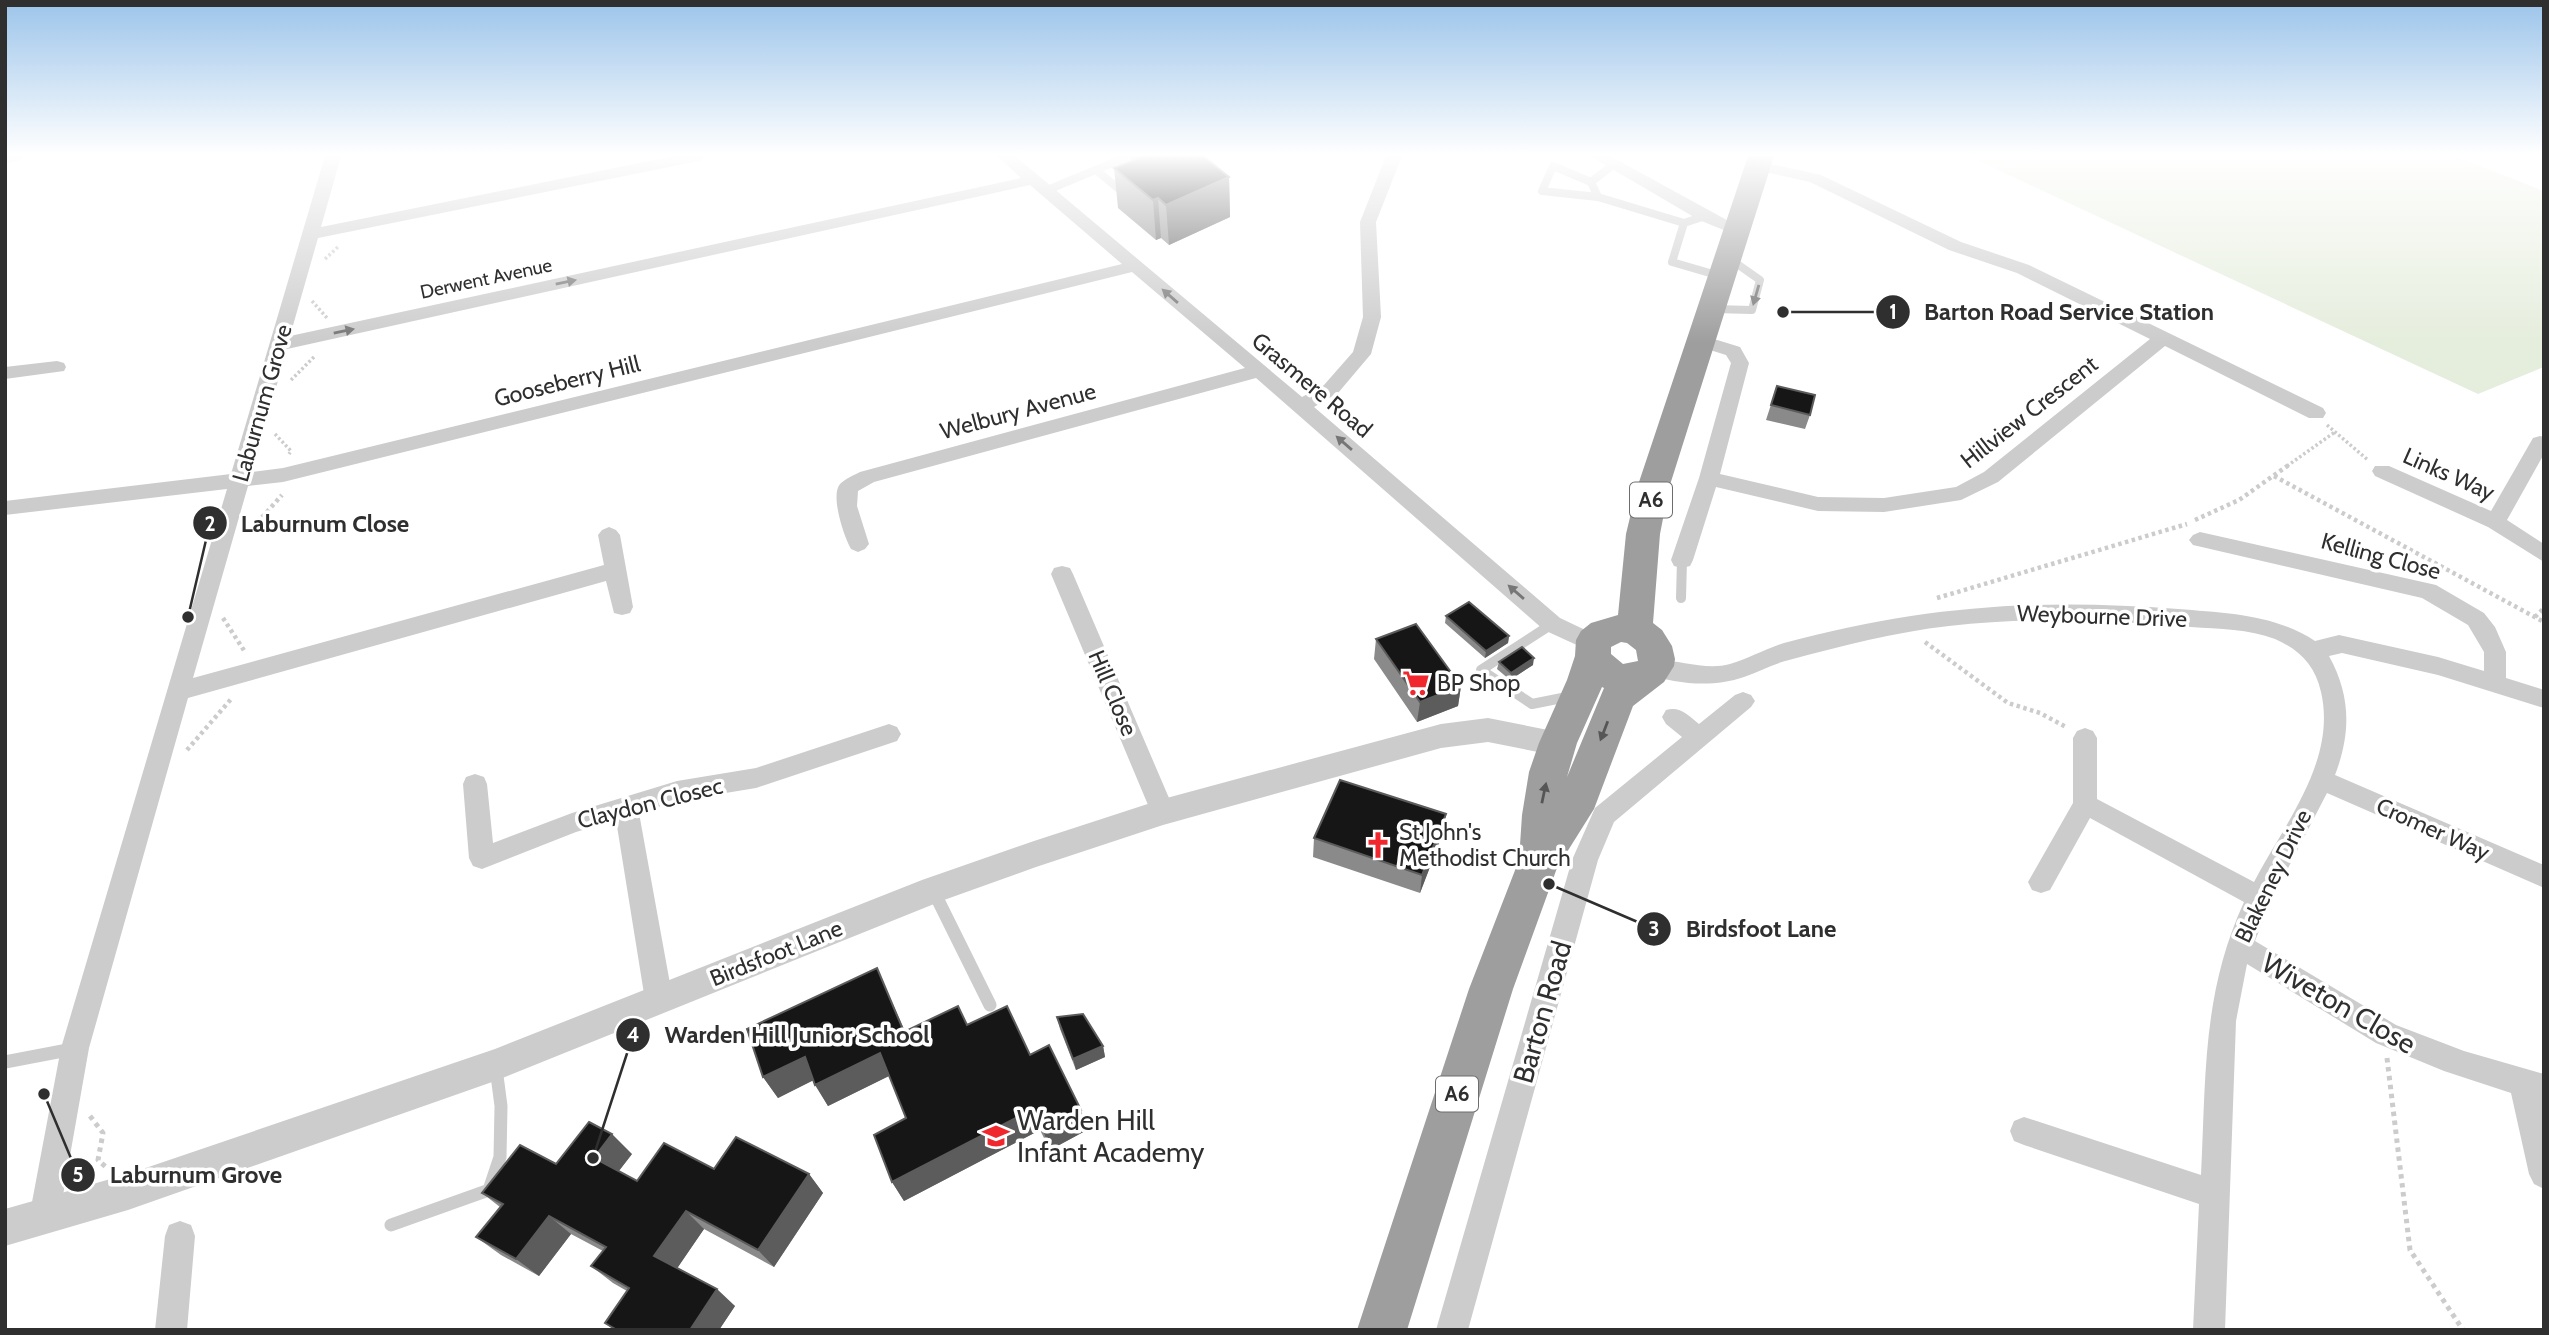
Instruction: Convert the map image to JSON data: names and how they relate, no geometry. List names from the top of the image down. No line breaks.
{"streets":{"highway":["A6","Barton Road"],"street":["Derwent Avenue","Gooseberry Hill","Grasmere Road","Laburnum Grove","Welbury Avenue","Hillview Crescent","Links Way","Kelling Close","Weybourne Drive","Hill Close","Claydon Closec","Cromer Way","Blakeney Drive","Birdsfoot Lane","Wiveton Close"]},"crossings":[["Derwent Avenue","Laburnum Grove"],["Gooseberry Hill","Grasmere Road"],["Gooseberry Hill","Laburnum Grove"],["Grasmere Road","Welbury Avenue"],["Grasmere Road","A6"],["Grasmere Road","Weybourne Drive"],["Grasmere Road","Barton Road"],["Laburnum Grove","Birdsfoot Lane"],["A6","Weybourne Drive"],["A6","Barton Road"],["Weybourne Drive","Blakeney Drive"],["Weybourne Drive","Barton Road"],["Hill Close","Birdsfoot Lane"],["Cromer Way","Blakeney Drive"],["Blakeney Drive","Wiveton Close"],["Birdsfoot Lane","Barton Road"]],"one_way":["Derwent Avenue","Grasmere Road"],"places":{"other":["Barton Road Service Station","Laburnum Close","Birdsfoot Lane","Laburnum Grove","Warden Hill Junior School"],"supermarket":["BP Shop"],"church":["St John's Methodist Church"],"school or university":["Warden Hill Infant Academy"]}}
